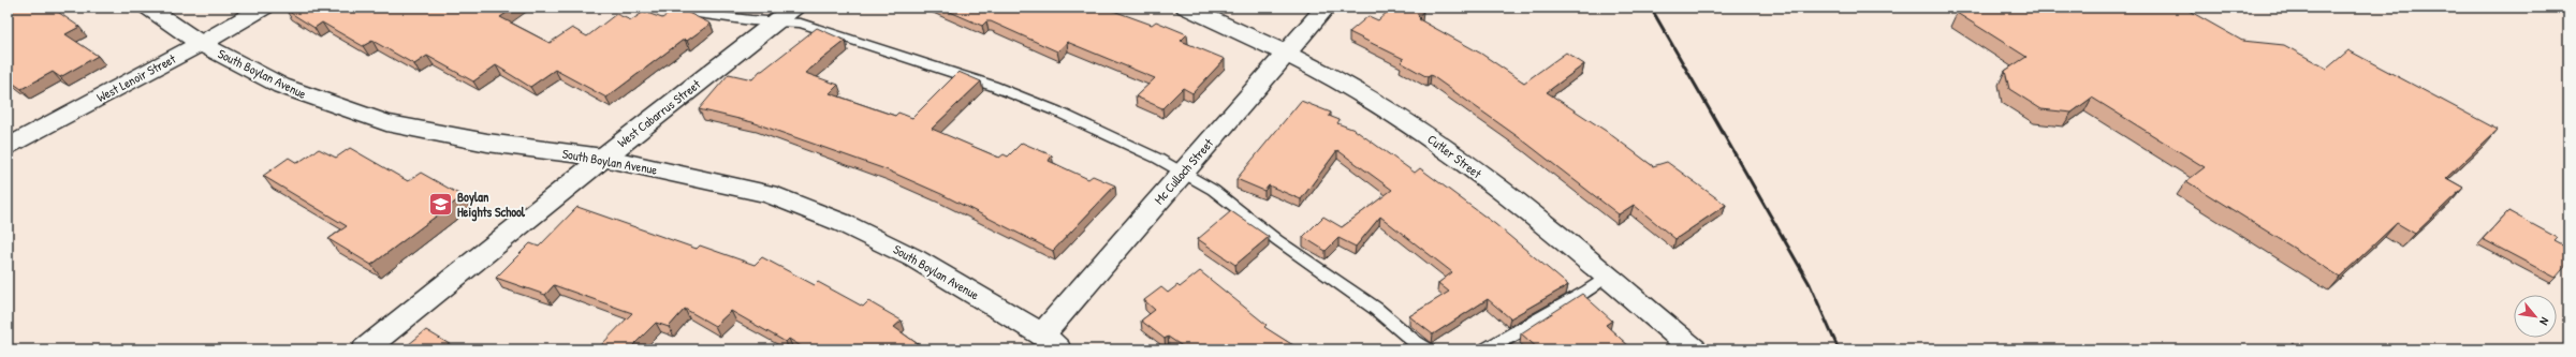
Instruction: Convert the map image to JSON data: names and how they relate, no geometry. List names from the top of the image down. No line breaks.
{"streets":{"street":["South Boylan Avenue","West Lenoir Street","West Cabarrus Street","Cutler Street","Mc Culloch Street"]},"crossings":[["South Boylan Avenue","West Lenoir Street"],["South Boylan Avenue","West Cabarrus Street"],["South Boylan Avenue","Mc Culloch Street"],["Cutler Street","Mc Culloch Street"]],"places":{"school or university":["Boylan Heights School"]},"north":"bottom right"}
